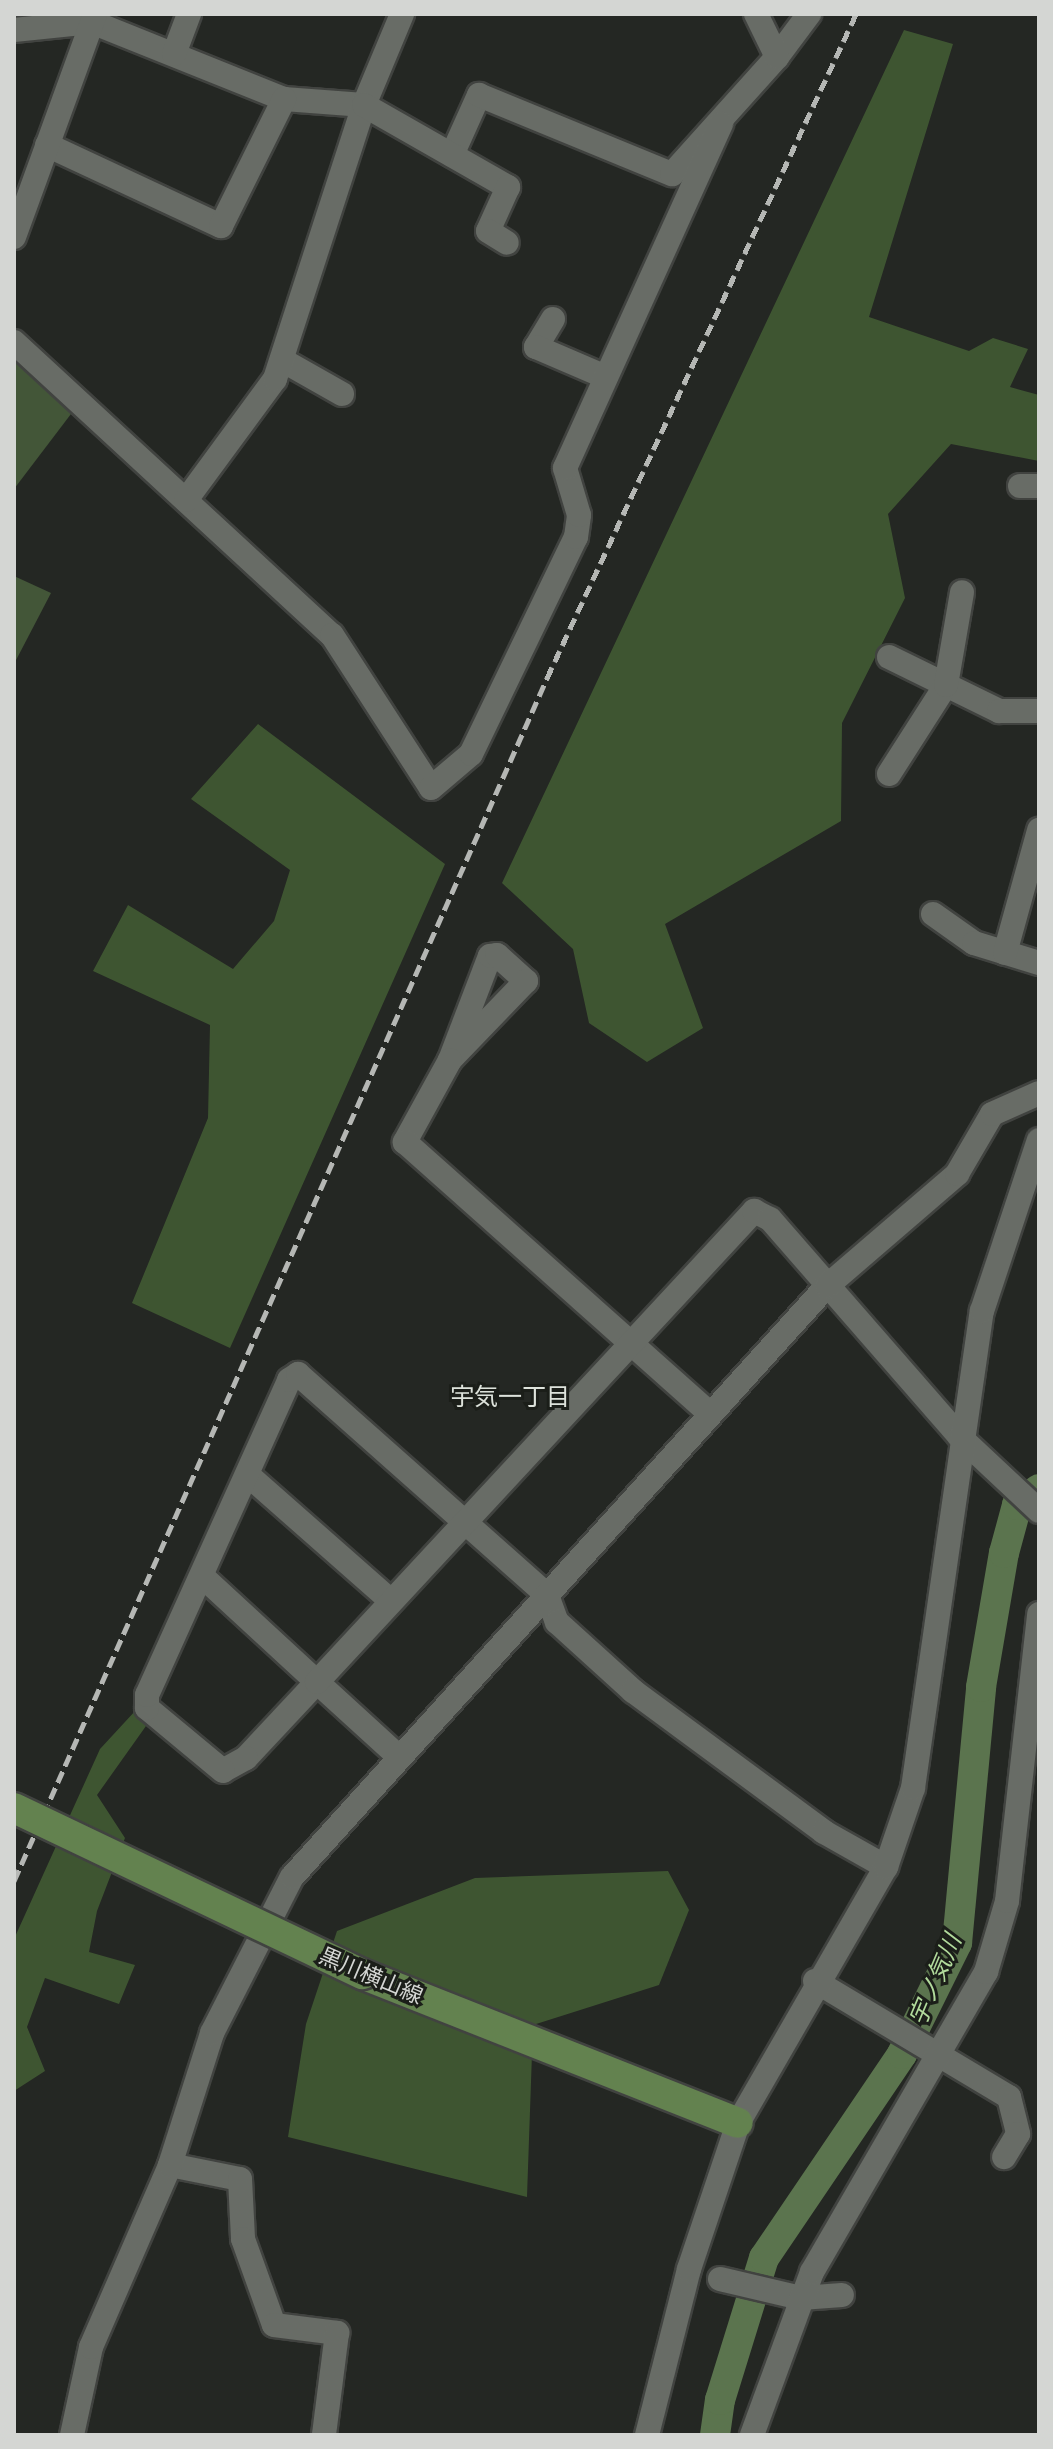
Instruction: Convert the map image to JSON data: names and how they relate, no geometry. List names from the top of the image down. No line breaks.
{"streets":{"main road":["黒川横山線"]},"districts":["宇気一丁目"],"water":["宇ノ気川"]}
